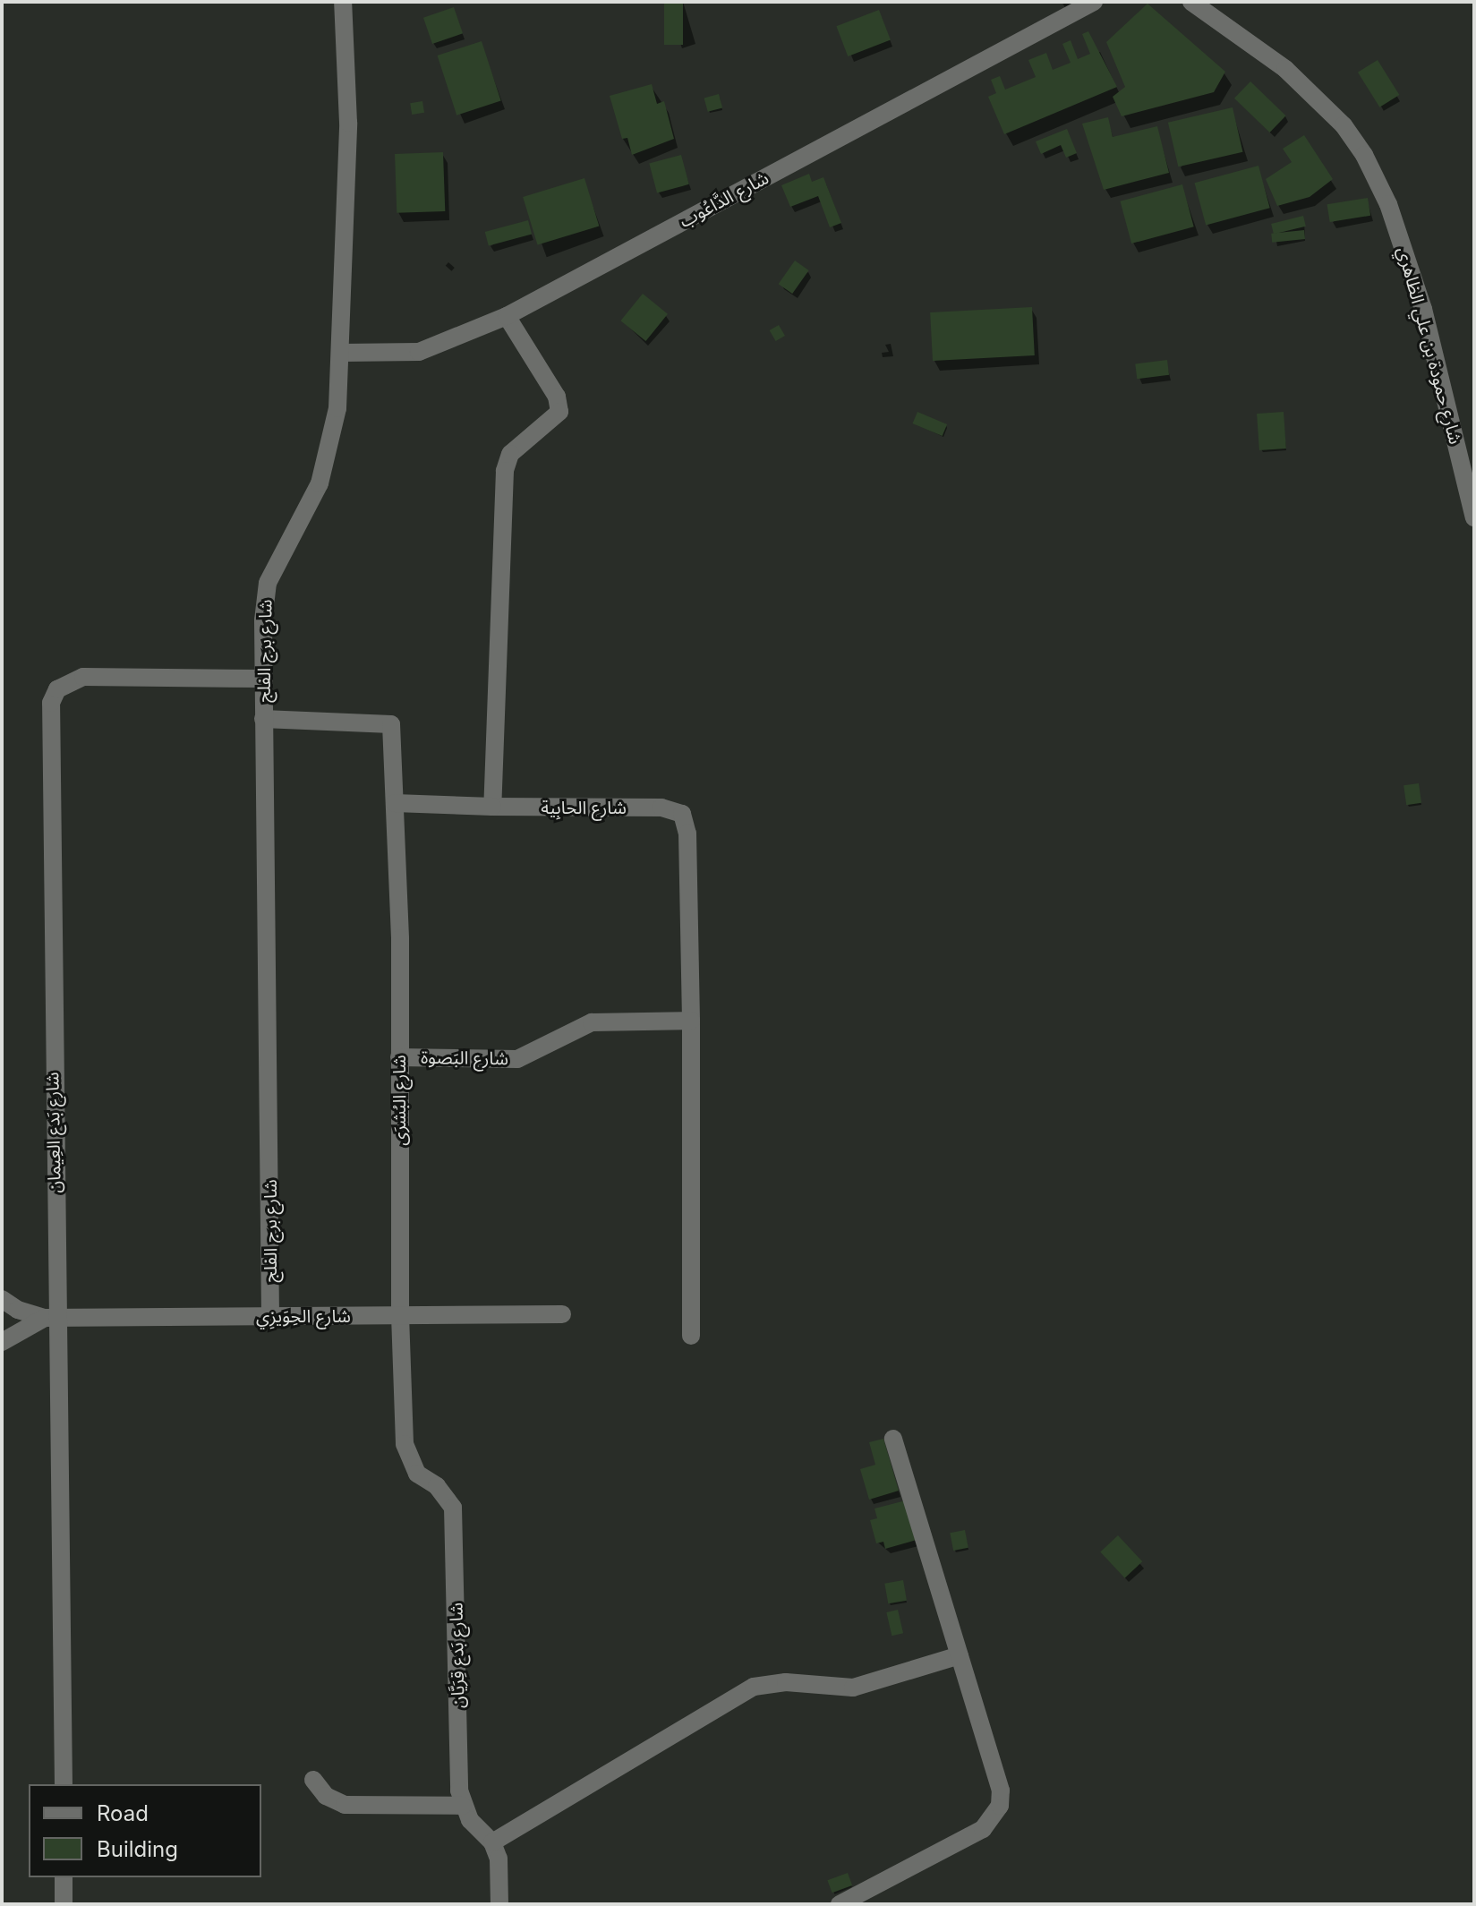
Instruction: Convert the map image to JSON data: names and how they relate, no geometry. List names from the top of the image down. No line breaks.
{"streets":{"street":["شارع الدَّاعُوب","شارع حمودة بن علي الظاهري","شارع برج الفلج","شارع الحابِية","شارع البَصوة","شارع البُشرَى","شارع بَدع العِيمان","شارع الحِوَيزِي","شارع بَدع قِرَيَّان"]},"crossings":[["شارع الدَّاعُوب","شارع برج الفلج"],["شارع برج الفلج","شارع البُشرَى"],["شارع برج الفلج","شارع بَدع العِيمان"],["شارع برج الفلج","شارع الحِوَيزِي"],["شارع الحابِية","شارع البَصوة"],["شارع البَصوة","شارع البُشرَى"],["شارع البُشرَى","شارع الحِوَيزِي"],["شارع البُشرَى","شارع بَدع قِرَيَّان"],["شارع بَدع العِيمان","شارع الحِوَيزِي"]],"legend":["Road","Building"]}
